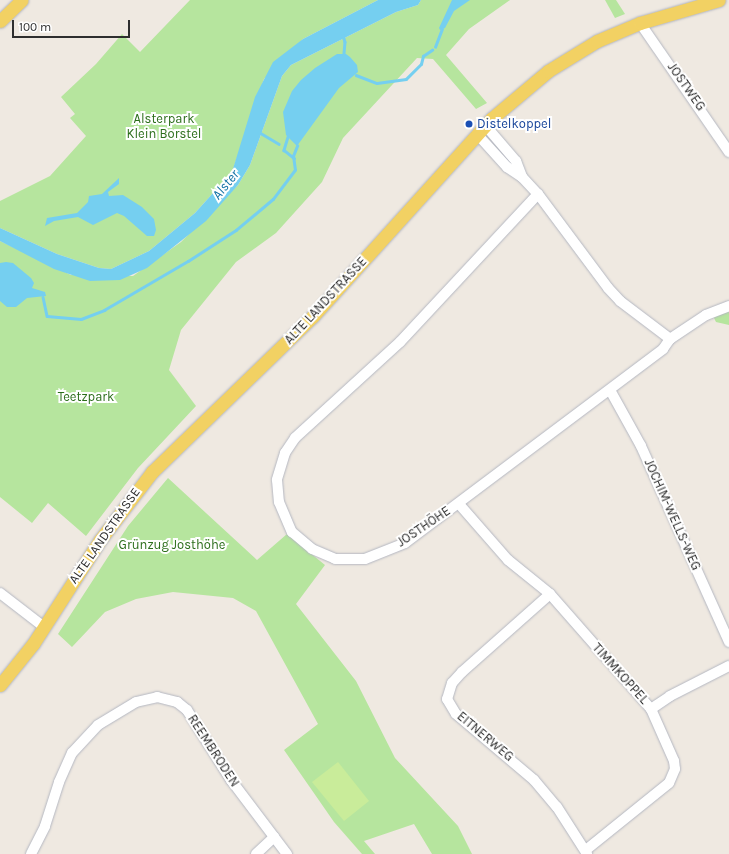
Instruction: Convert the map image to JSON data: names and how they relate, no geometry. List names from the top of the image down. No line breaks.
{"streets":{"main road":["ALTE LANDSTRASSE"],"street":["JOSTWEG","JOCHIM-WELLS-WEG","JOSTHÖHE","TIMMKOPPEL","EITNERWEG","REEMBRODEN"]},"crossings":[["JOSTWEG","ALTE LANDSTRASSE"],["JOCHIM-WELLS-WEG","JOSTHÖHE"],["JOSTHÖHE","TIMMKOPPEL"],["TIMMKOPPEL","EITNERWEG"]],"water":["Alster"],"parks":["Alsterpark Klein Borstel","Teetzpark","Grünzug Josthöhe"],"places":["Distelkoppel"],"scale_bar":"100 m"}
